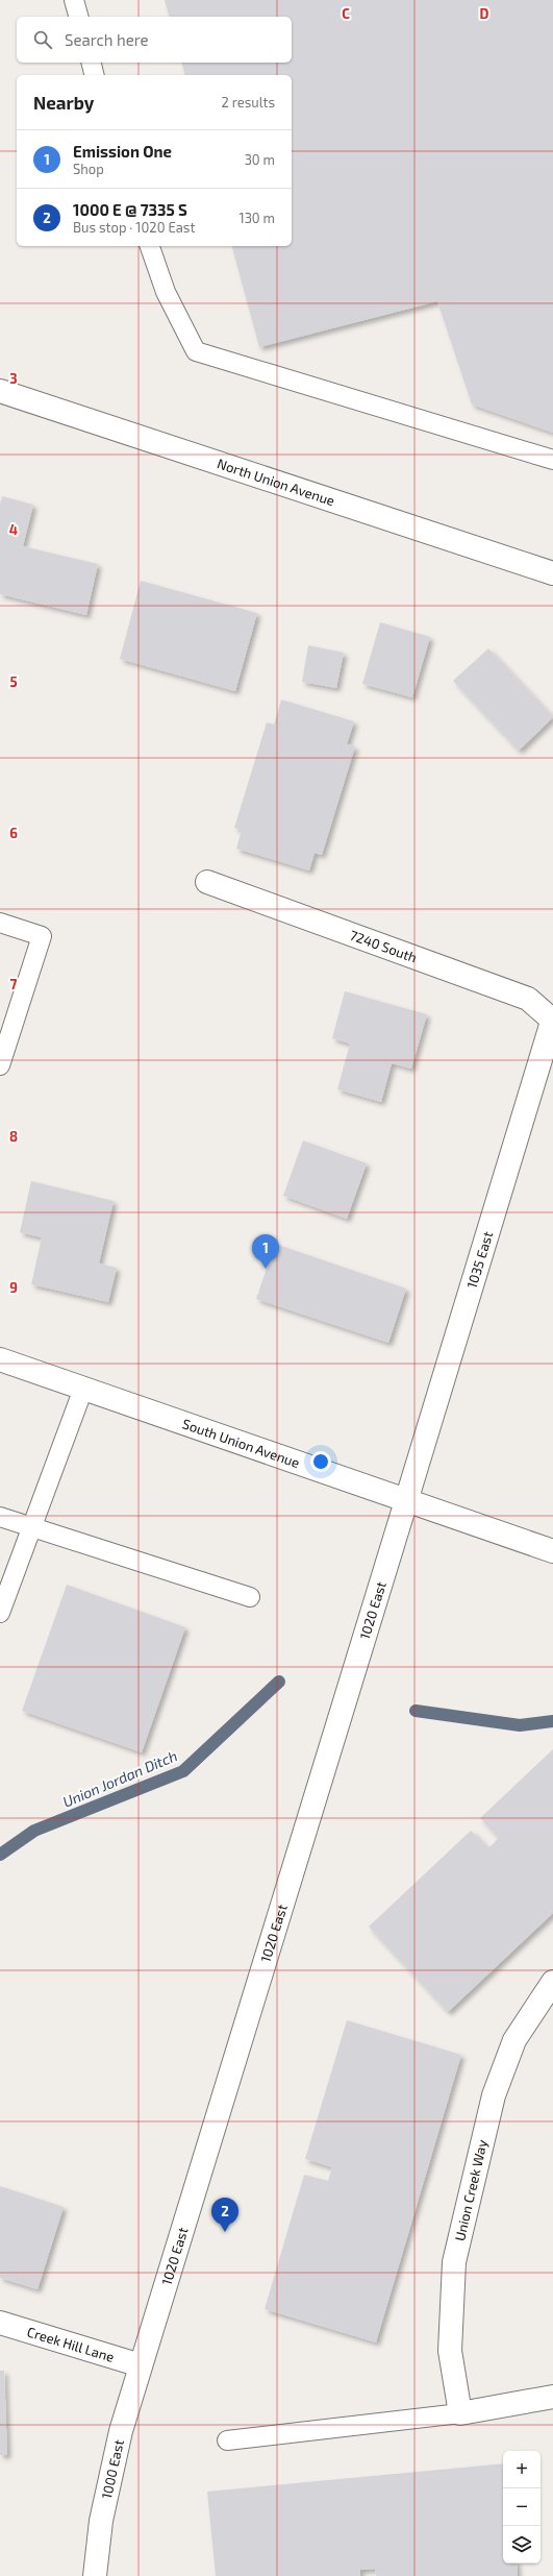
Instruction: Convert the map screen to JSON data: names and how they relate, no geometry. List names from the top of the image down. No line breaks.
{"streets":{"street":["North Union Avenue","7240 South","1035 East","South Union Avenue","1020 East","Union Creek Way","Creek Hill Lane","1000 East"]},"crossings":[["7240 South","1035 East"],["1035 East","South Union Avenue"],["1035 East","1020 East"],["South Union Avenue","1020 East"],["1020 East","Creek Hill Lane"],["1020 East","1000 East"],["Creek Hill Lane","1000 East"]],"water":["Union Jordan Ditch"],"page":{"search":"Search here","heading":["Nearby","2 results"],"list":[{"mark":"1","name":"Emission One","note":"Shop","value":"30 m"},{"mark":"2","name":"1000 E @ 7335 S","note":"Bus stop · 1020 East","value":"130 m"}],"pins":["1","2"],"map_buttons":["+","−"]},"grid":{"columns":["C","D"],"rows":["3","4","5","6","7","8","9"]}}
